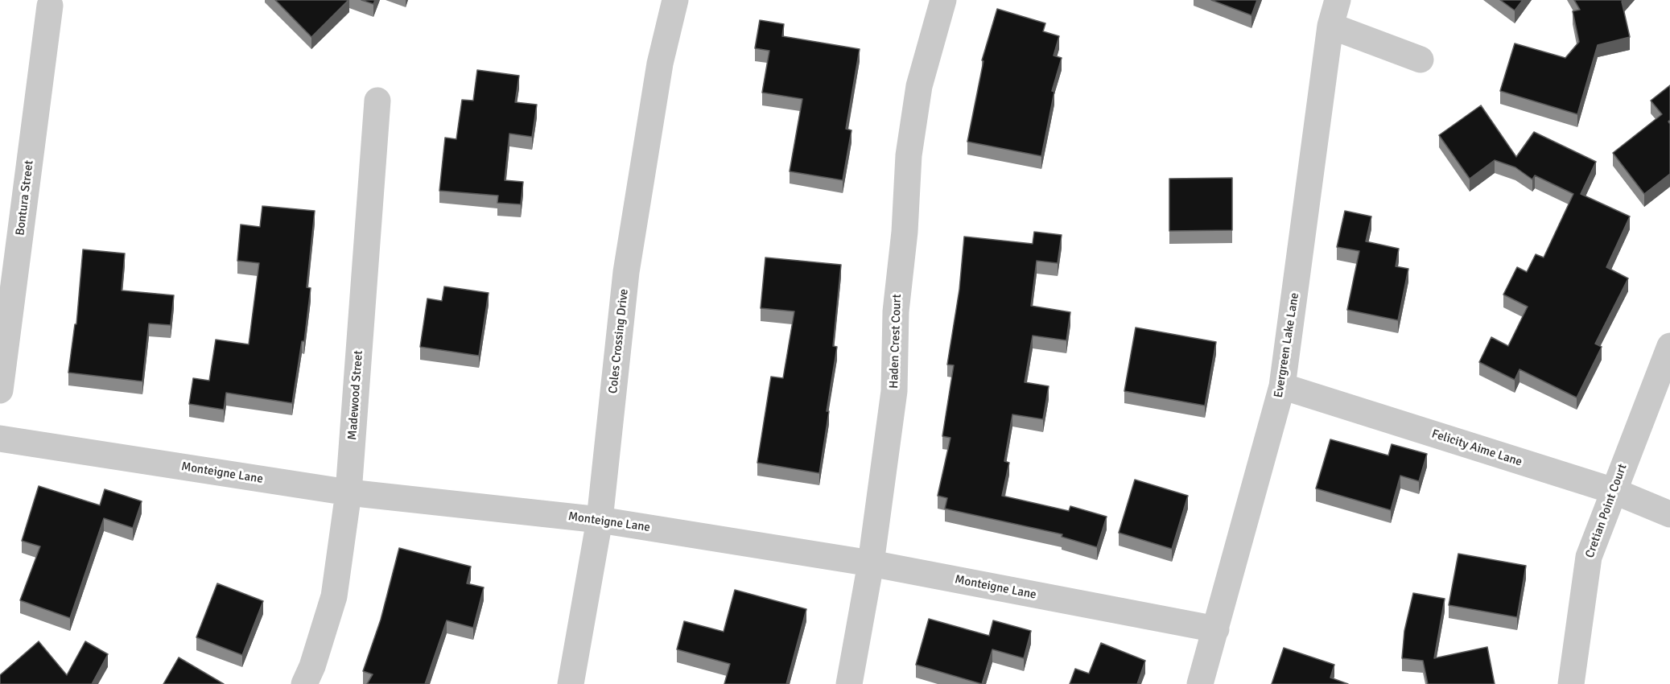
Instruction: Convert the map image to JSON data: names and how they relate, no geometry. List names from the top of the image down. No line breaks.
{"streets":{"street":["Bontura Street","Coles Crossing Drive","Haden Crest Court","Evergreen Lake Lane","Madewood Street","Felicity Aime Lane","Monteigne Lane","Cretian Point Court"]},"crossings":[["Coles Crossing Drive","Monteigne Lane"],["Haden Crest Court","Monteigne Lane"],["Evergreen Lake Lane","Felicity Aime Lane"],["Evergreen Lake Lane","Monteigne Lane"],["Madewood Street","Monteigne Lane"],["Felicity Aime Lane","Cretian Point Court"]]}
